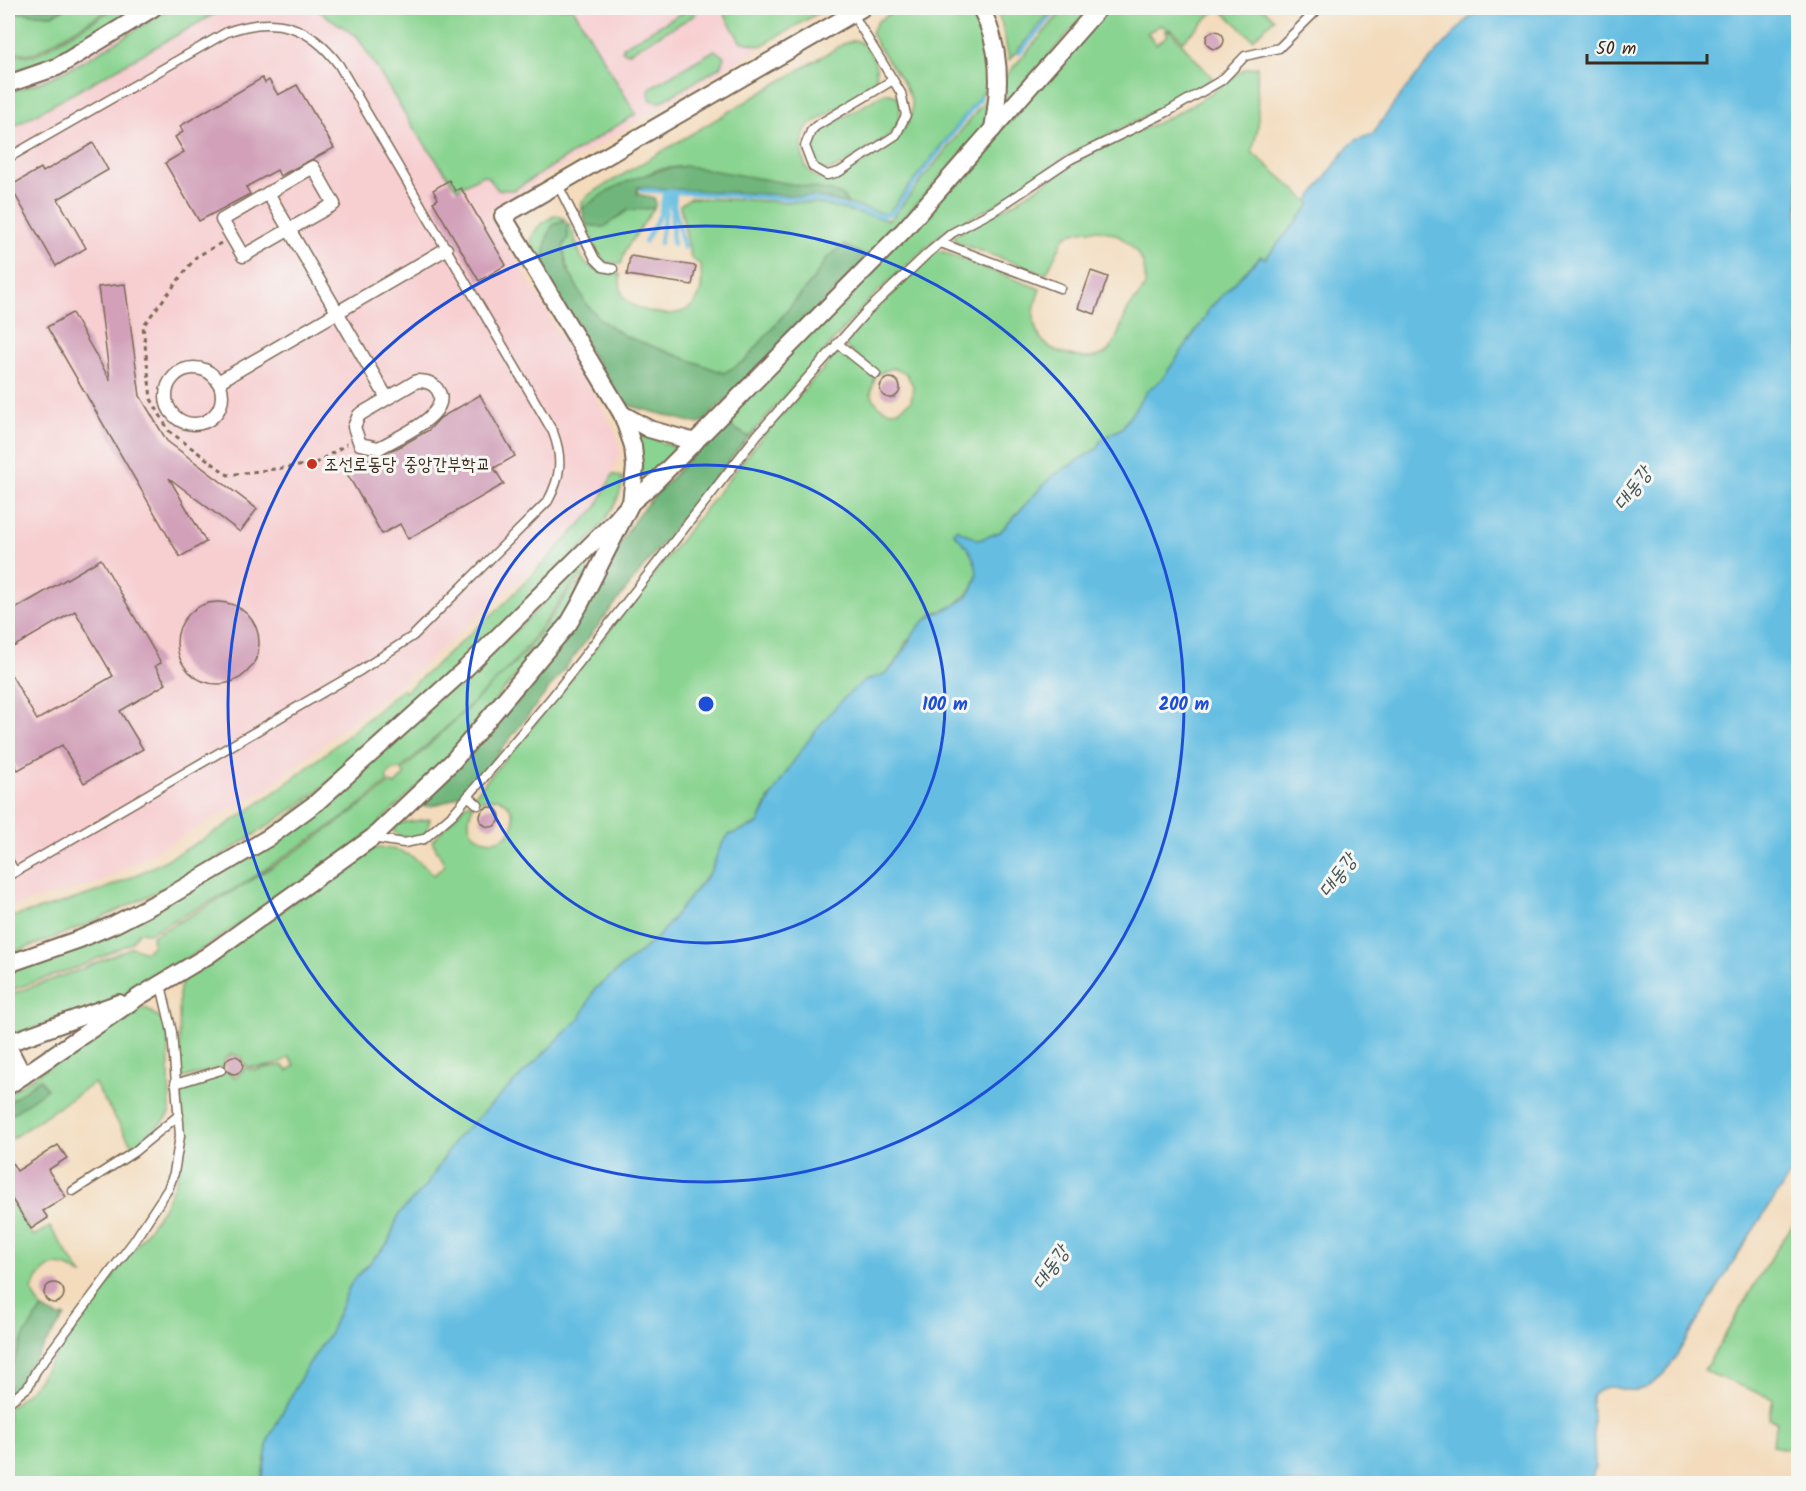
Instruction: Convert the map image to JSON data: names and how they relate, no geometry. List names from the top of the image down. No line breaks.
{"water":["대동강"],"places":["조선로동당 중앙간부학교"],"scale_bar":"50 m","rings":["100 m","200 m"]}
